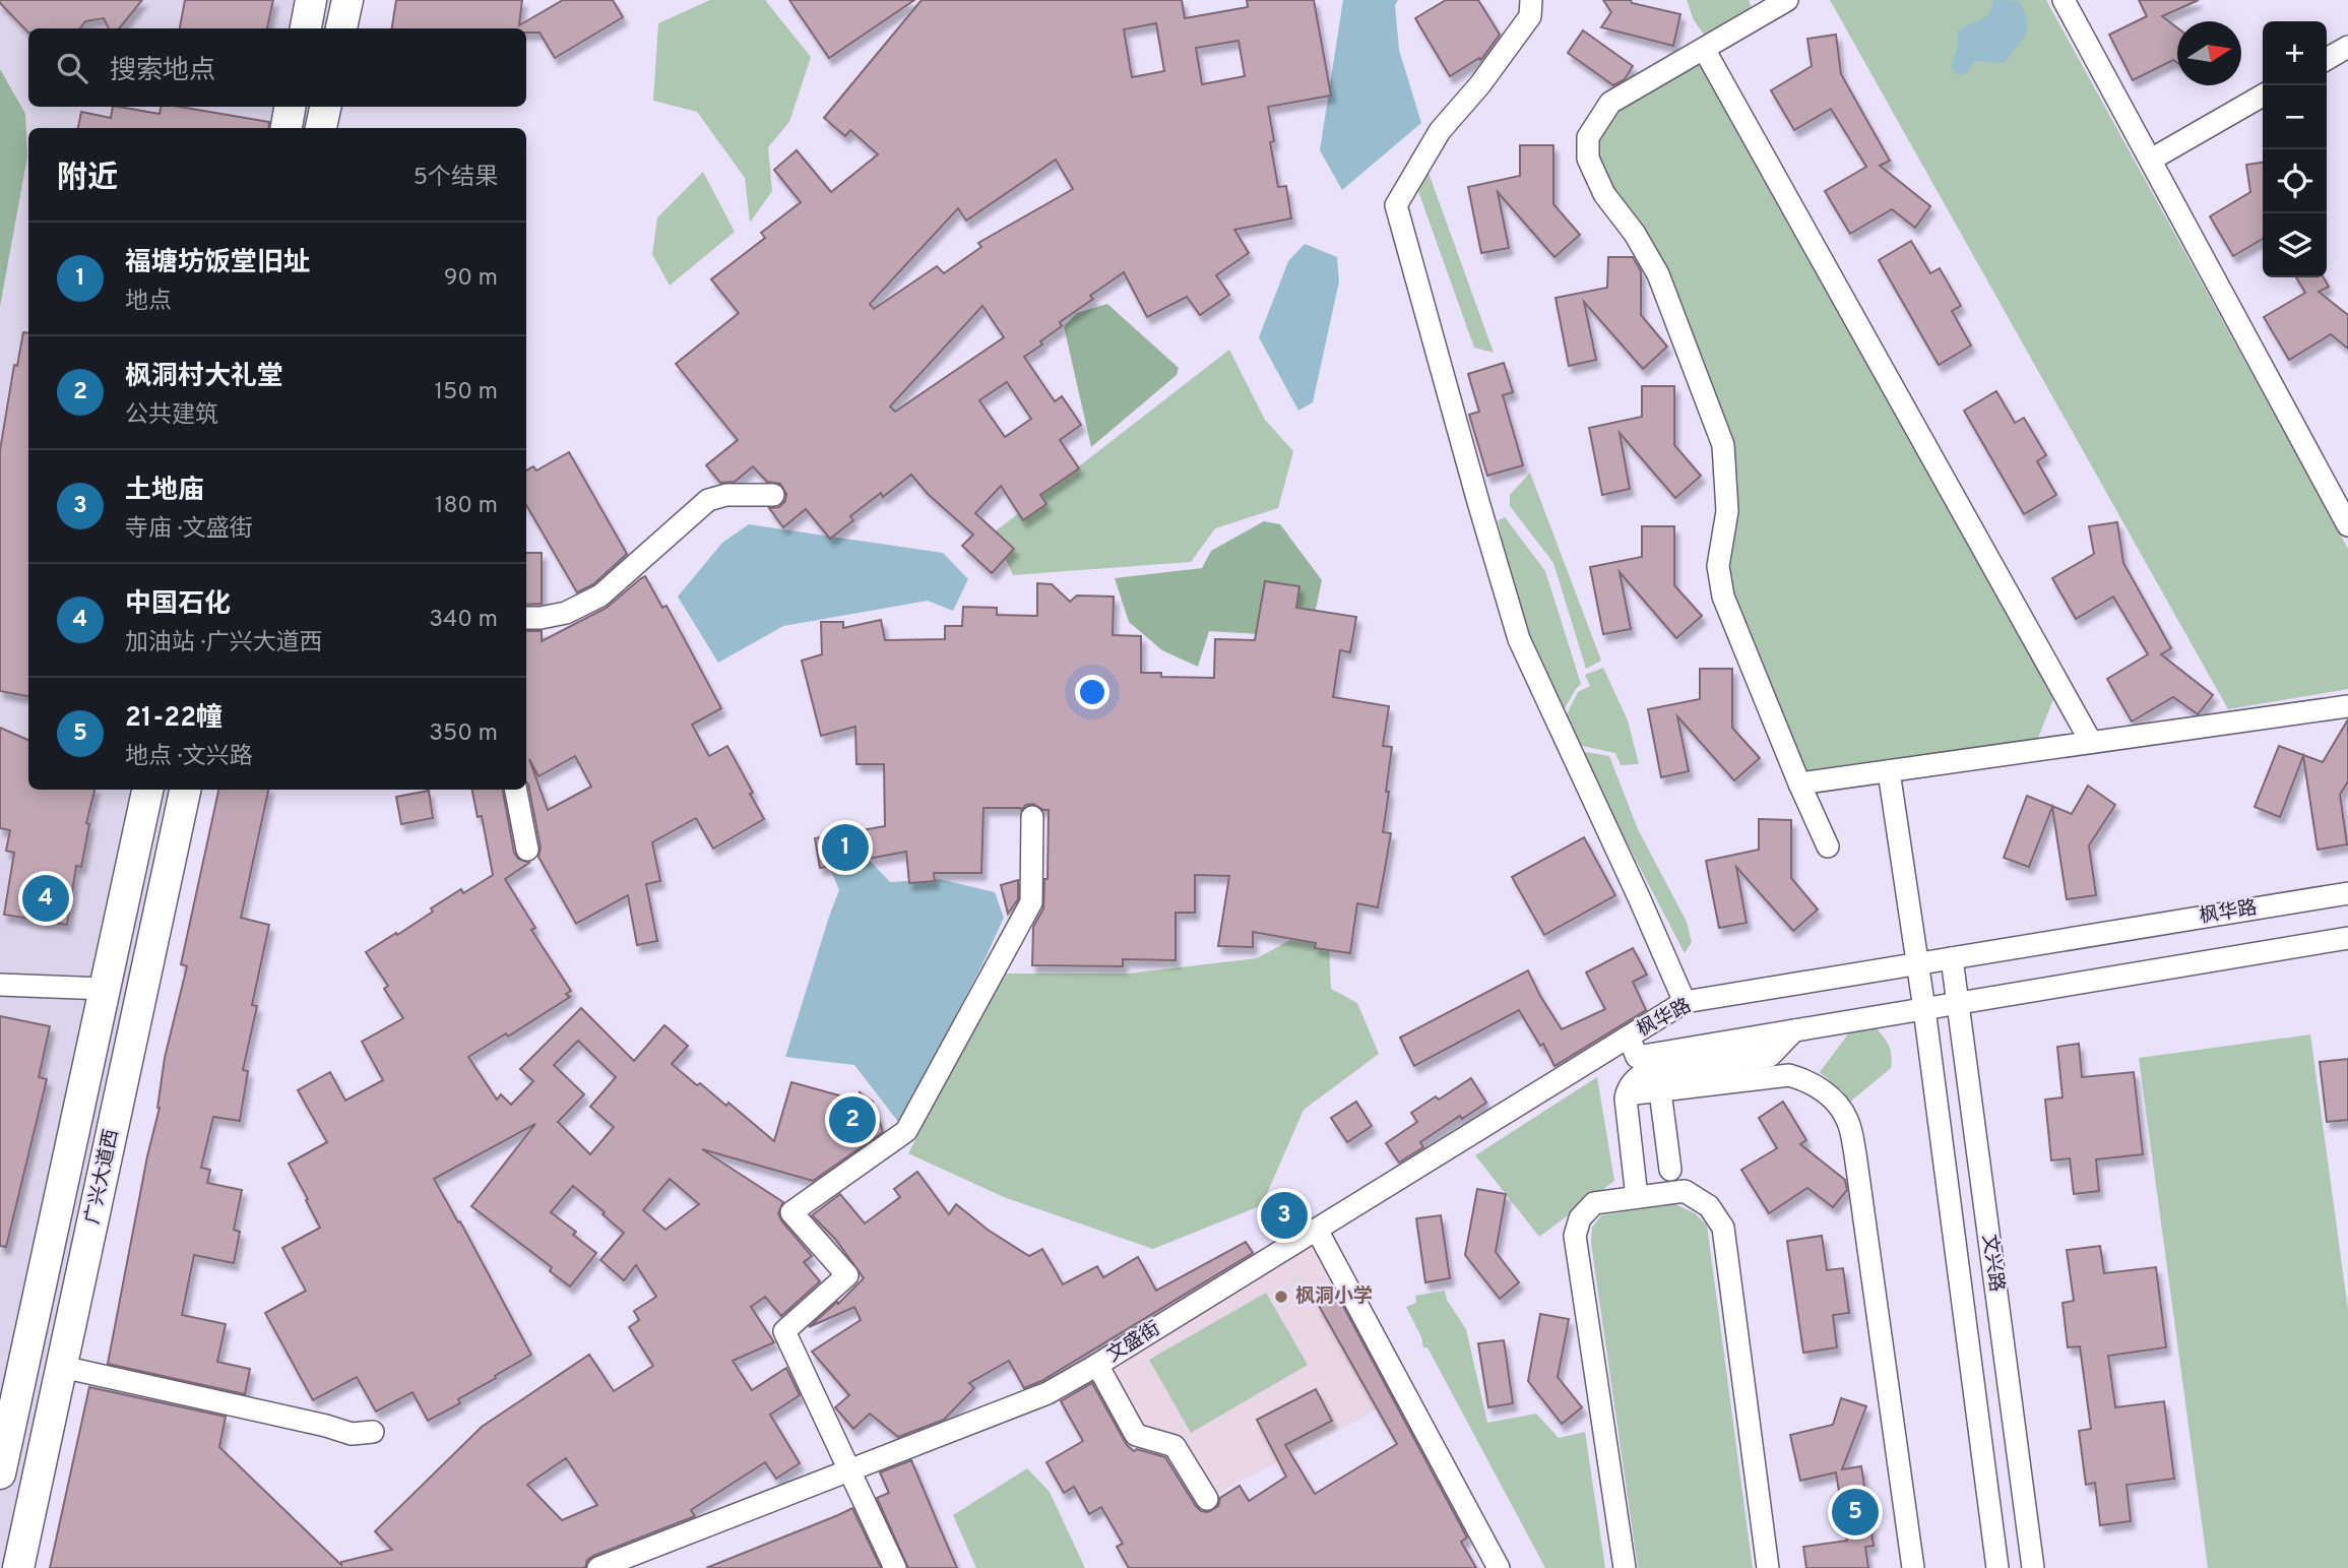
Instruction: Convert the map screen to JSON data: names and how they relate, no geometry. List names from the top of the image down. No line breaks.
{"streets":{"highway":["广兴大道西"],"street":["枫华路","文兴路","文盛街"]},"crossings":[["枫华路","文兴路"],["枫华路","文盛街"]],"places":["枫洞小学"],"north":"right","page":{"map_buttons":["+","−"],"search":"搜索地点","heading":["附近","5个结果"],"list":[{"mark":"1","name":"福塘坊饭堂旧址","note":"地点","value":"90 m"},{"mark":"2","name":"枫洞村大礼堂","note":"公共建筑","value":"150 m"},{"mark":"3","name":"土地庙","note":"寺庙 · 文盛街","value":"180 m"},{"mark":"4","name":"中国石化","note":"加油站 · 广兴大道西","value":"340 m"},{"mark":"5","name":"21-22幢","note":"地点 · 文兴路","value":"350 m"}],"pins":["1","4","2","3","5"]}}
